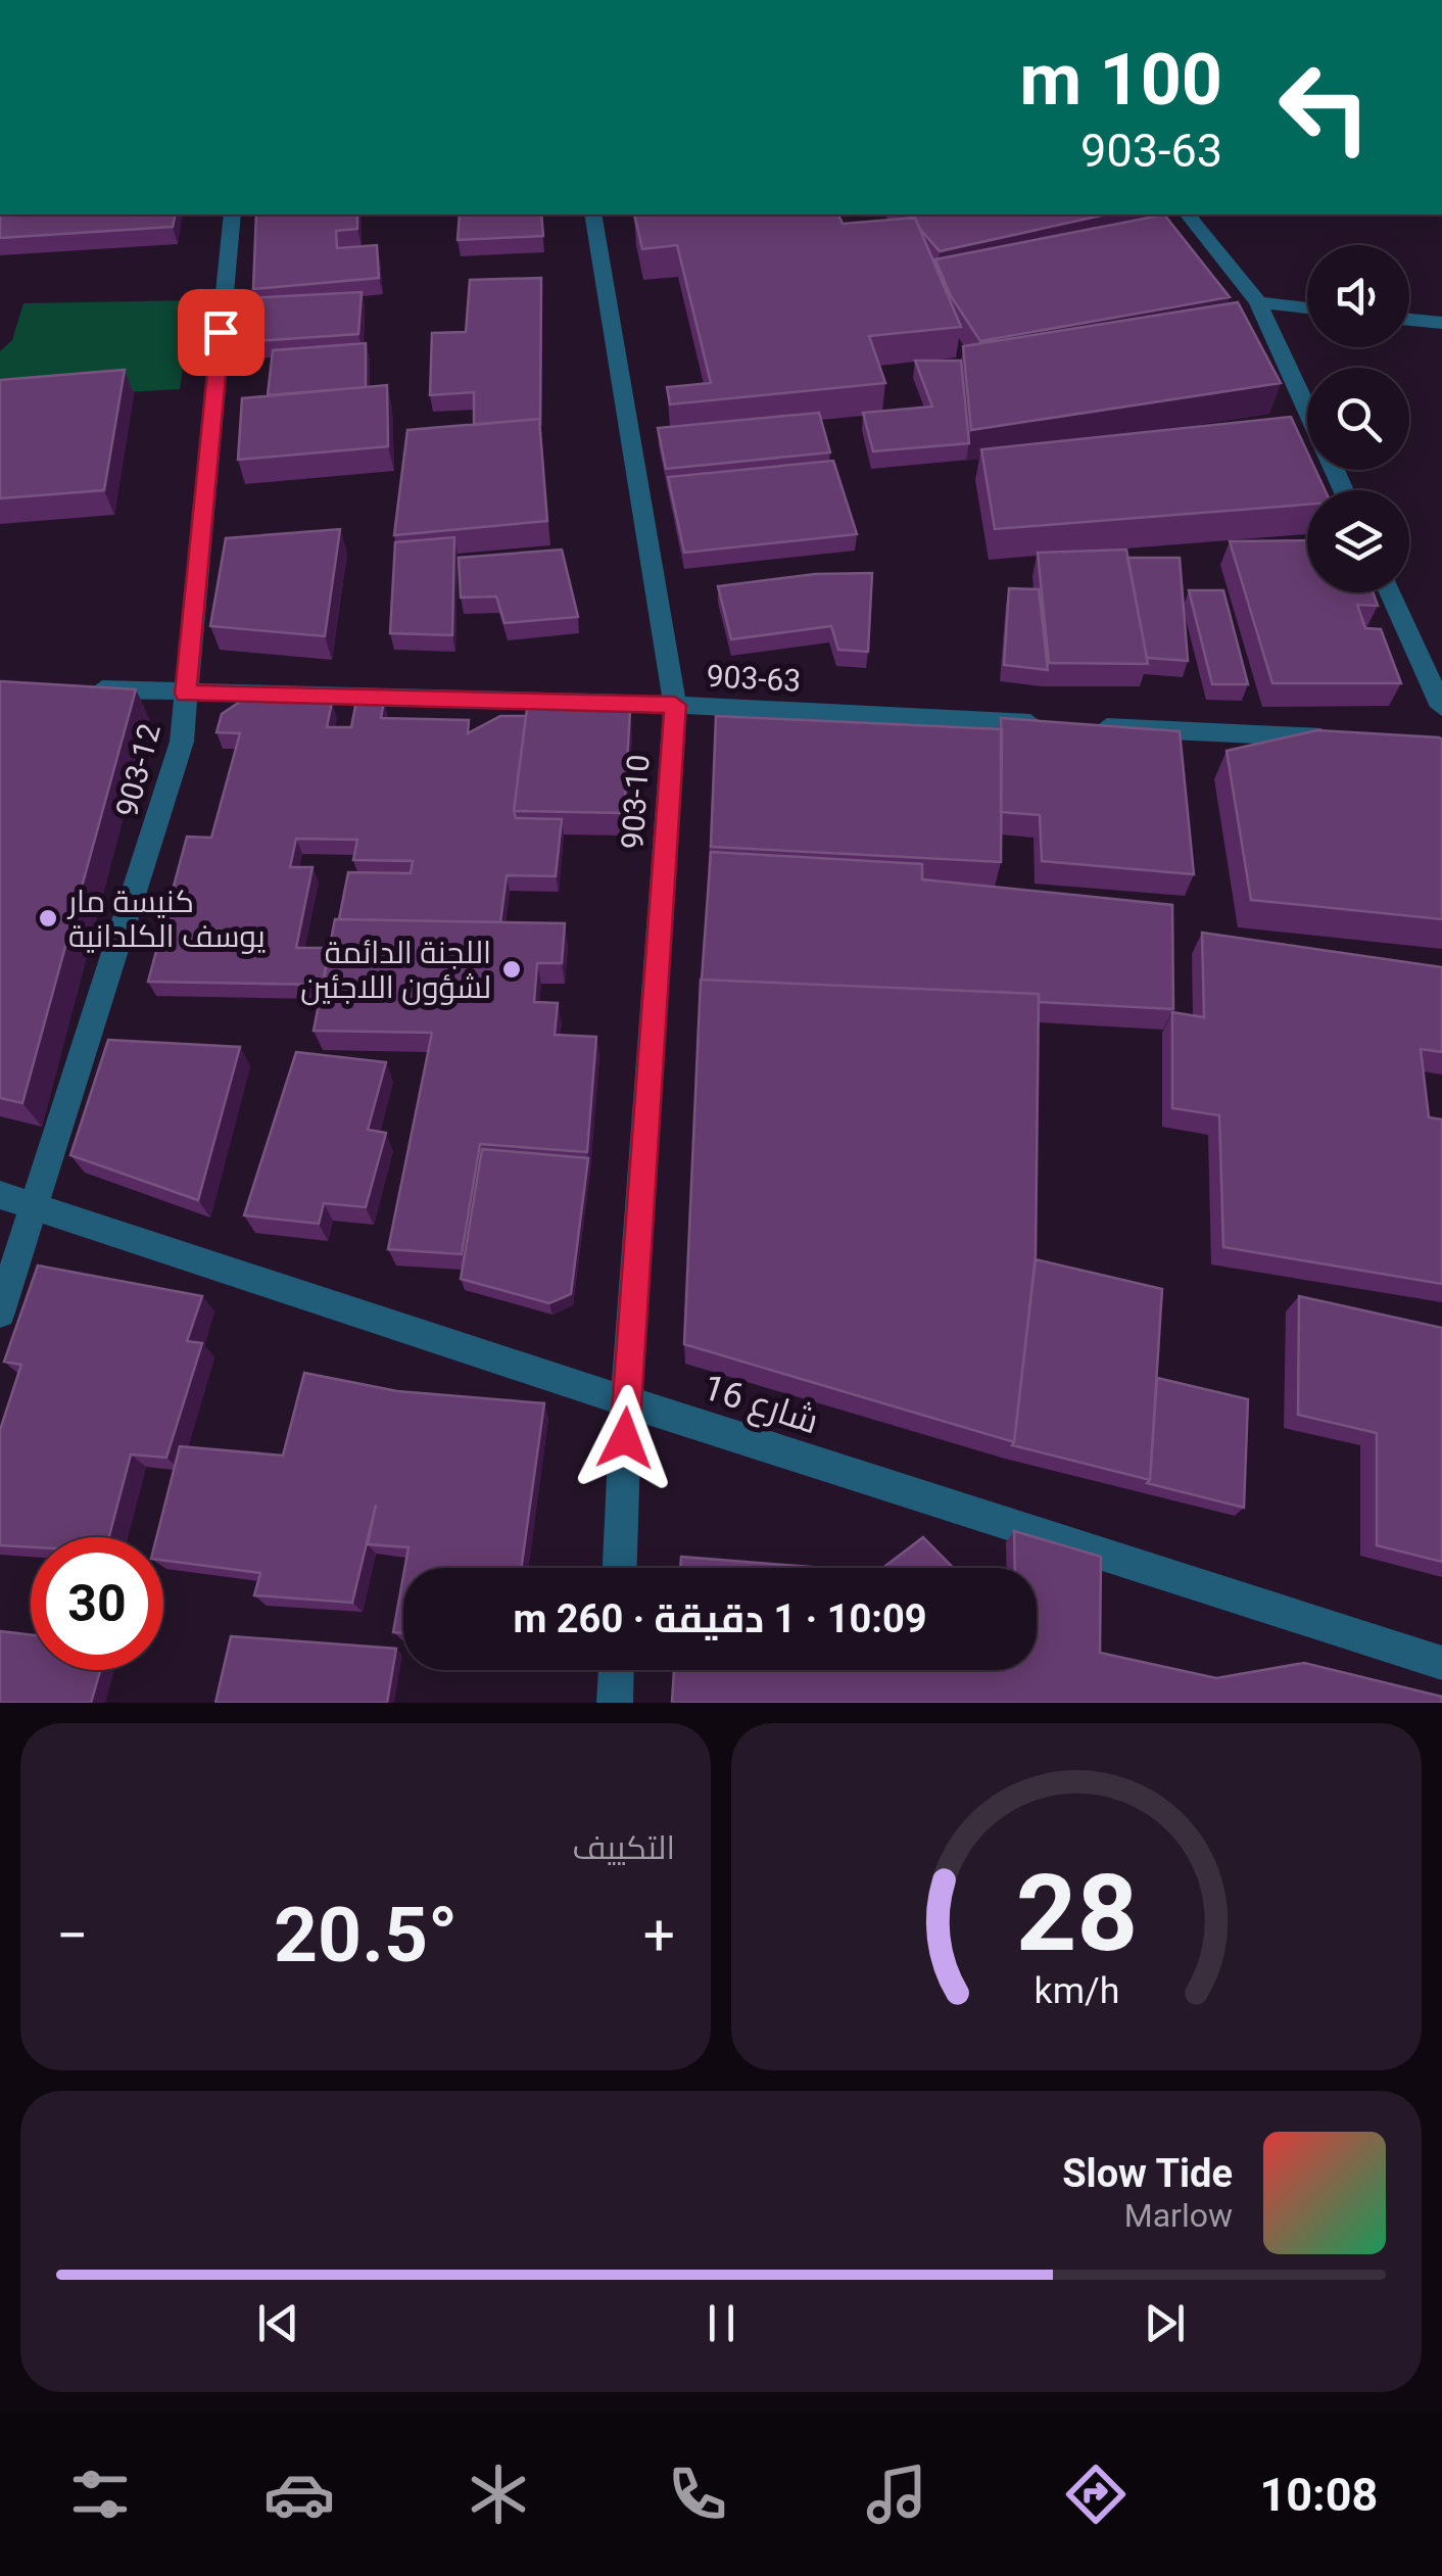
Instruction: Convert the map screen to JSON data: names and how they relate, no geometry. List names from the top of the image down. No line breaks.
{"streets":{"street":["903-63","903-12","903-10","شارع 16"]},"crossings":[["903-63","903-12"],["903-63","903-10"],["903-12","شارع 16"],["903-10","شارع 16"]],"places":["كنيسة مار يوسف الكلدانية","اللجنة الدائمة لشؤون اللاجئين"],"page":{"turn":["100 m","903-63"],"limit":"30","trip":"10:09 · 1 دقيقة · 260 m","tile":"التكييف","heat":["−","20.5°","+"],"song":["Slow Tide","Marlow"],"tabs":"10:08","gauge":["28","km/h"]}}
